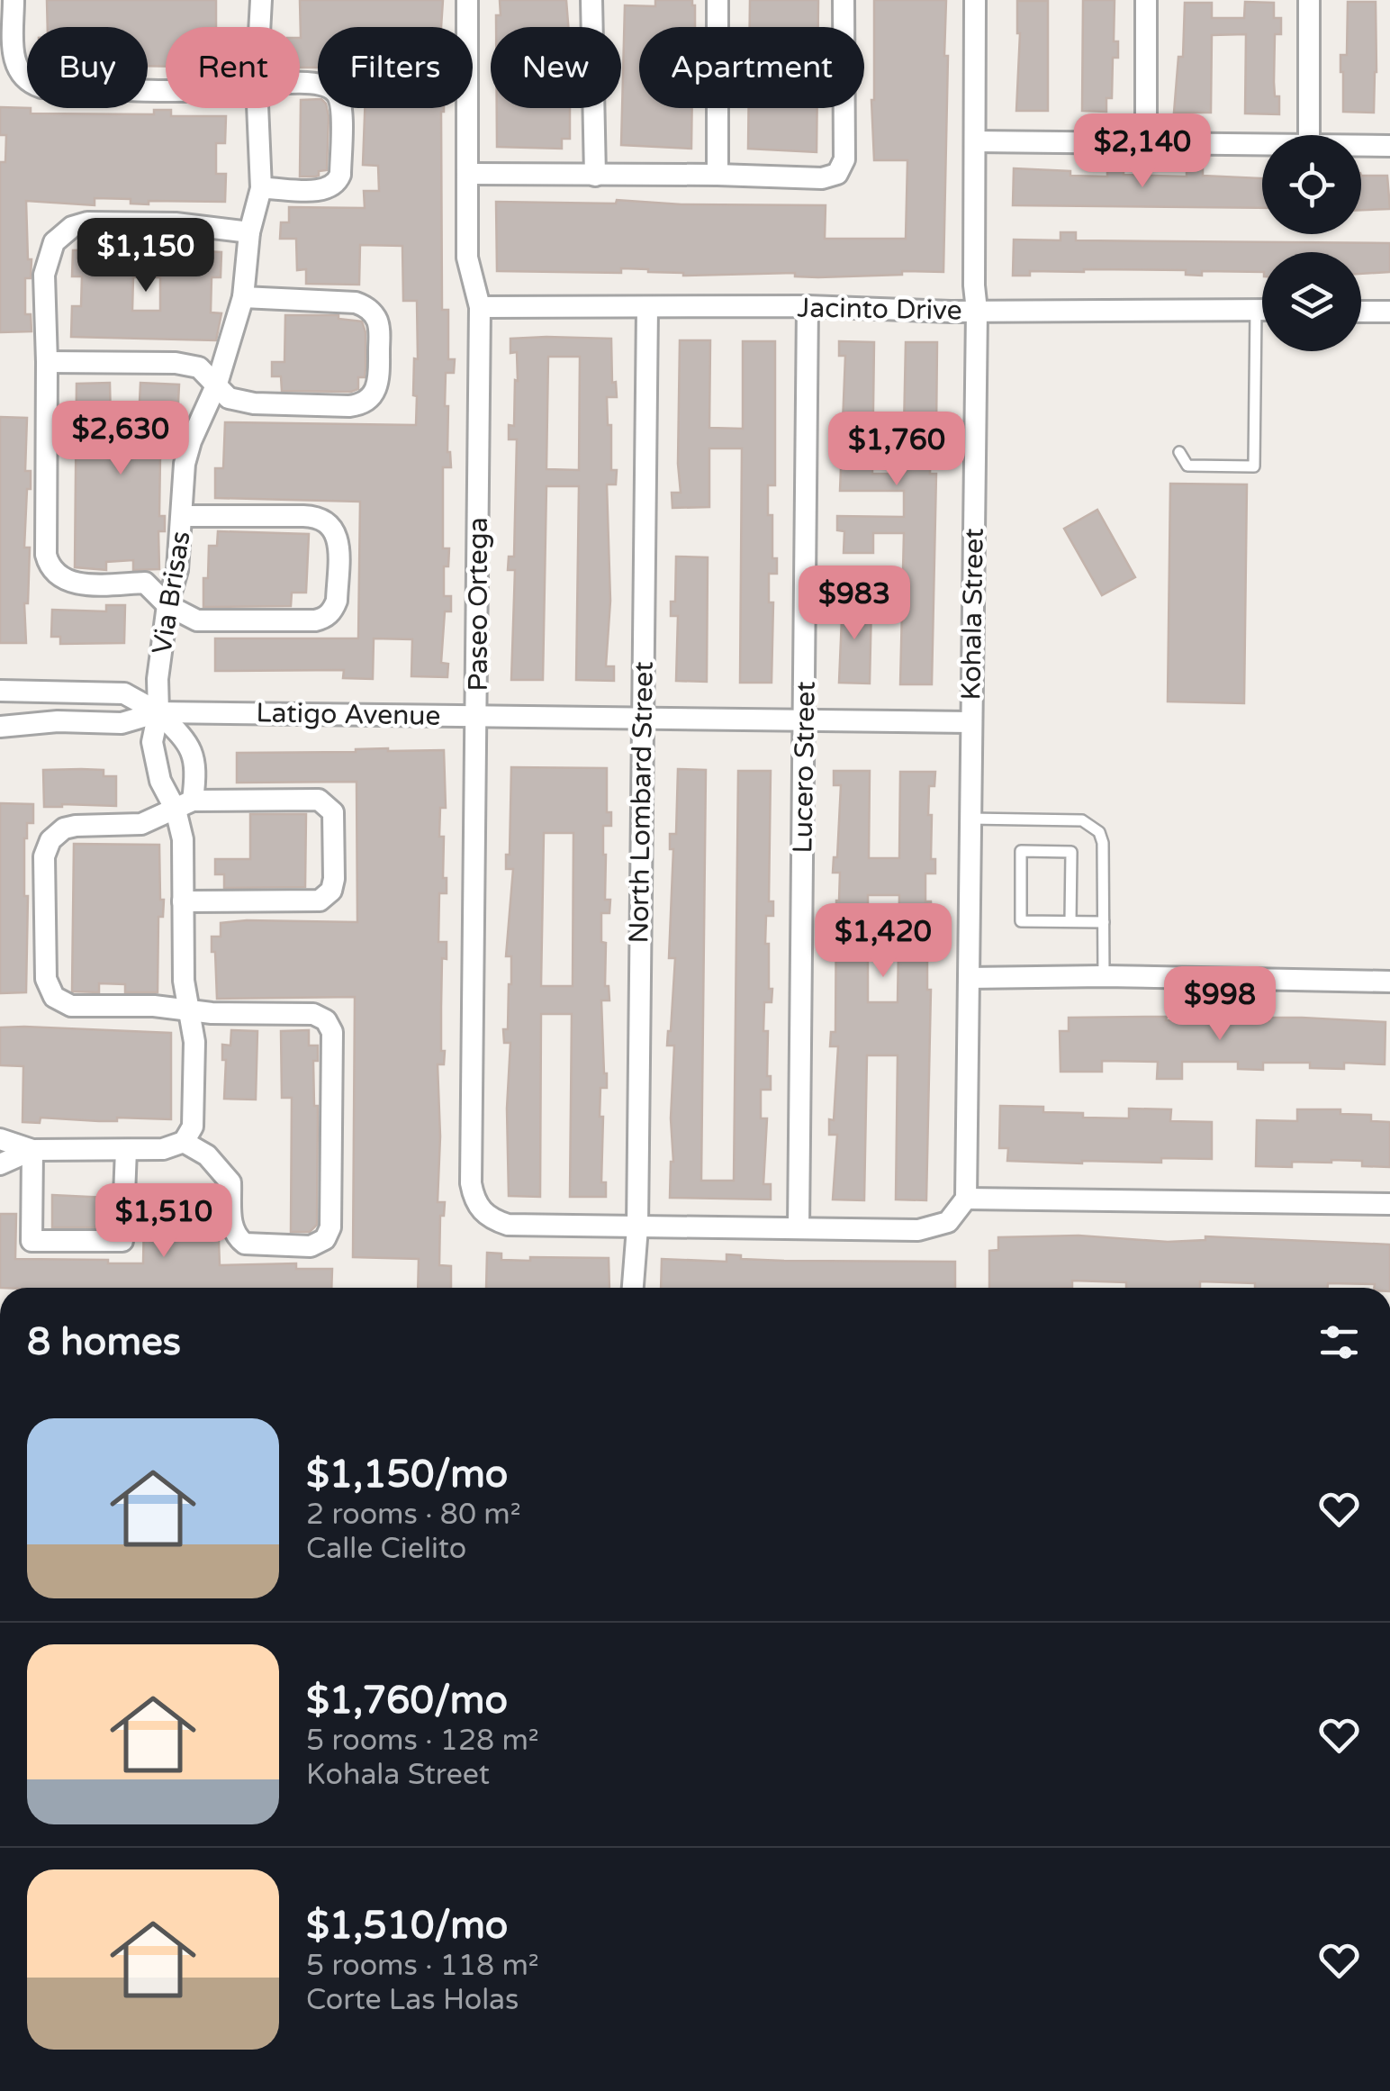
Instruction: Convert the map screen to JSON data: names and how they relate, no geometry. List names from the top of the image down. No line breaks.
{"streets":{"street":["Jacinto Drive","Via Brisas","Paseo Ortega","Kohala Street","Latigo Avenue","Lucero Street","North Lombard Street"]},"crossings":[["Jacinto Drive","Paseo Ortega"],["Jacinto Drive","Kohala Street"],["Jacinto Drive","Lucero Street"],["Jacinto Drive","North Lombard Street"],["Via Brisas","Latigo Avenue"],["Paseo Ortega","Latigo Avenue"],["Paseo Ortega","North Lombard Street"],["Kohala Street","Latigo Avenue"],["Latigo Avenue","Lucero Street"],["Latigo Avenue","North Lombard Street"]],"page":{"chip":["Buy","Rent","Filters","New","Apartment"],"price":["$2,140","$1,150","$2,630","$1,760","$983","$1,420","$998","$1,510"],"heading":"8 homes","list":[{"name":"$1,150/mo","note":"2 rooms · 80 m² · Calle Cielito"},{"name":"$1,760/mo","note":"5 rooms · 128 m² · Kohala Street"},{"name":"$1,510/mo","note":"5 rooms · 118 m² · Corte Las Holas"}]}}
